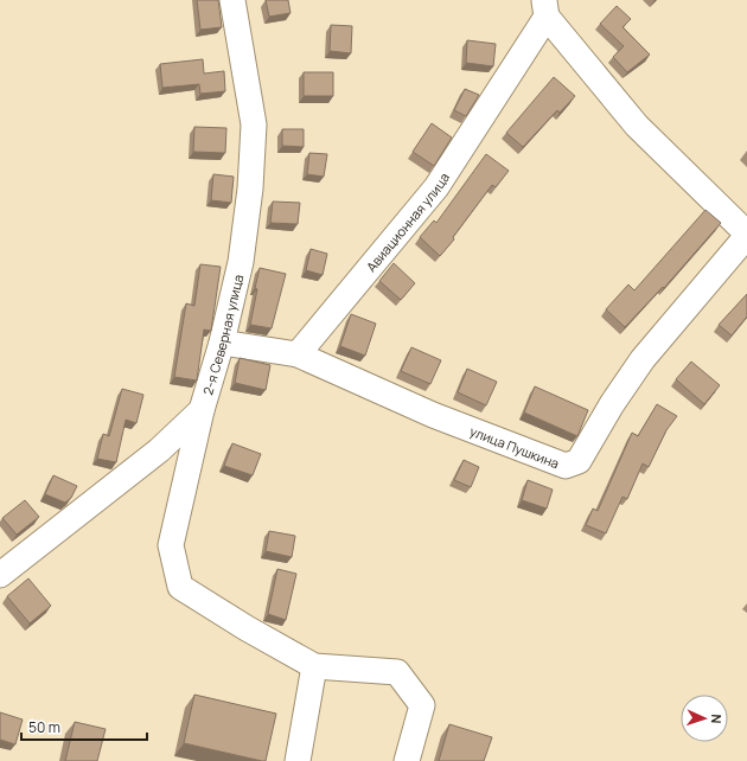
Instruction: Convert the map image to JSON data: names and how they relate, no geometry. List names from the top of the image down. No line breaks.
{"streets":{"street":["Авиационная улица","2-я Северная улица","улица Пушкина"]},"crossings":[["Авиационная улица","улица Пушкина"]],"scale_bar":"50 m","north":"right"}
